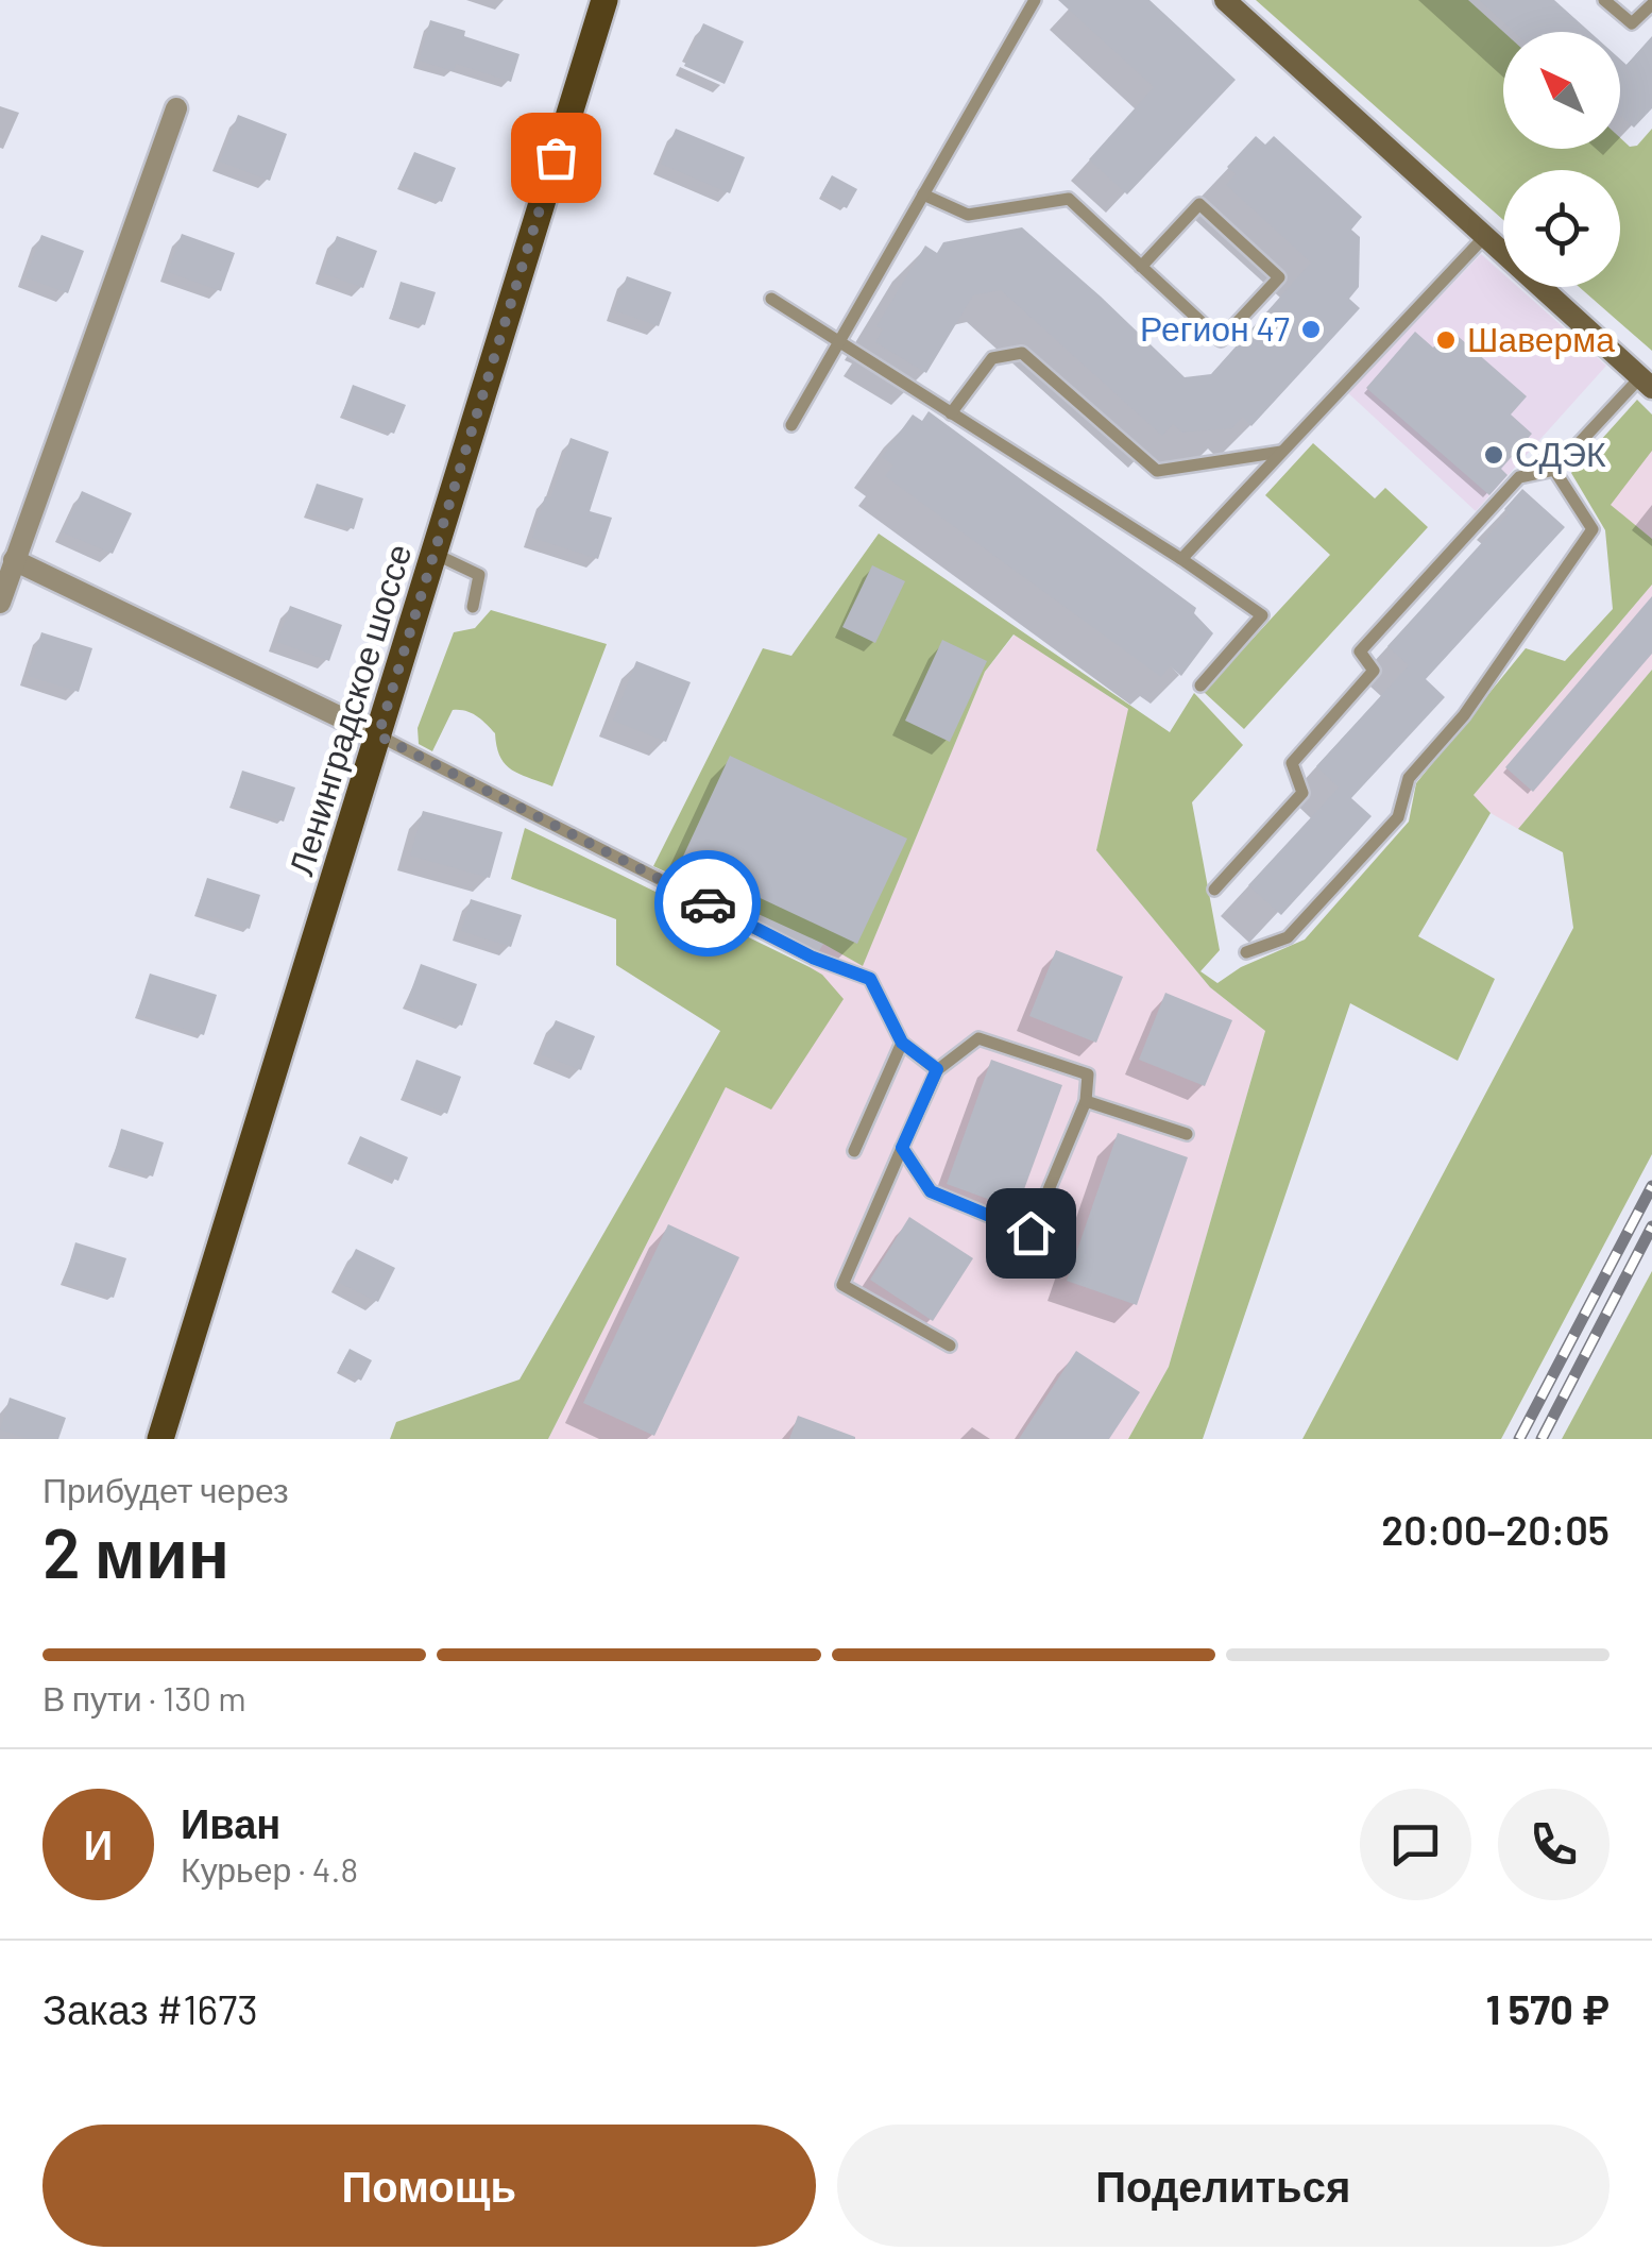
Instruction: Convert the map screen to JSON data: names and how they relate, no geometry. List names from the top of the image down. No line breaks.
{"streets":{"main road":["Ленинградское шоссе"]},"places":["Регион 47","Шаверма","СДЭК"],"north":"top left","page":{"heading":["2 мин","Прибудет через","20:00–20:05"],"panel":["Иван","Курьер · 4.8","Заказ #1673","1 570 ₽"],"bar":"В пути · 130 m","round":"И","buttons":["Помощь","Поделиться"]}}
